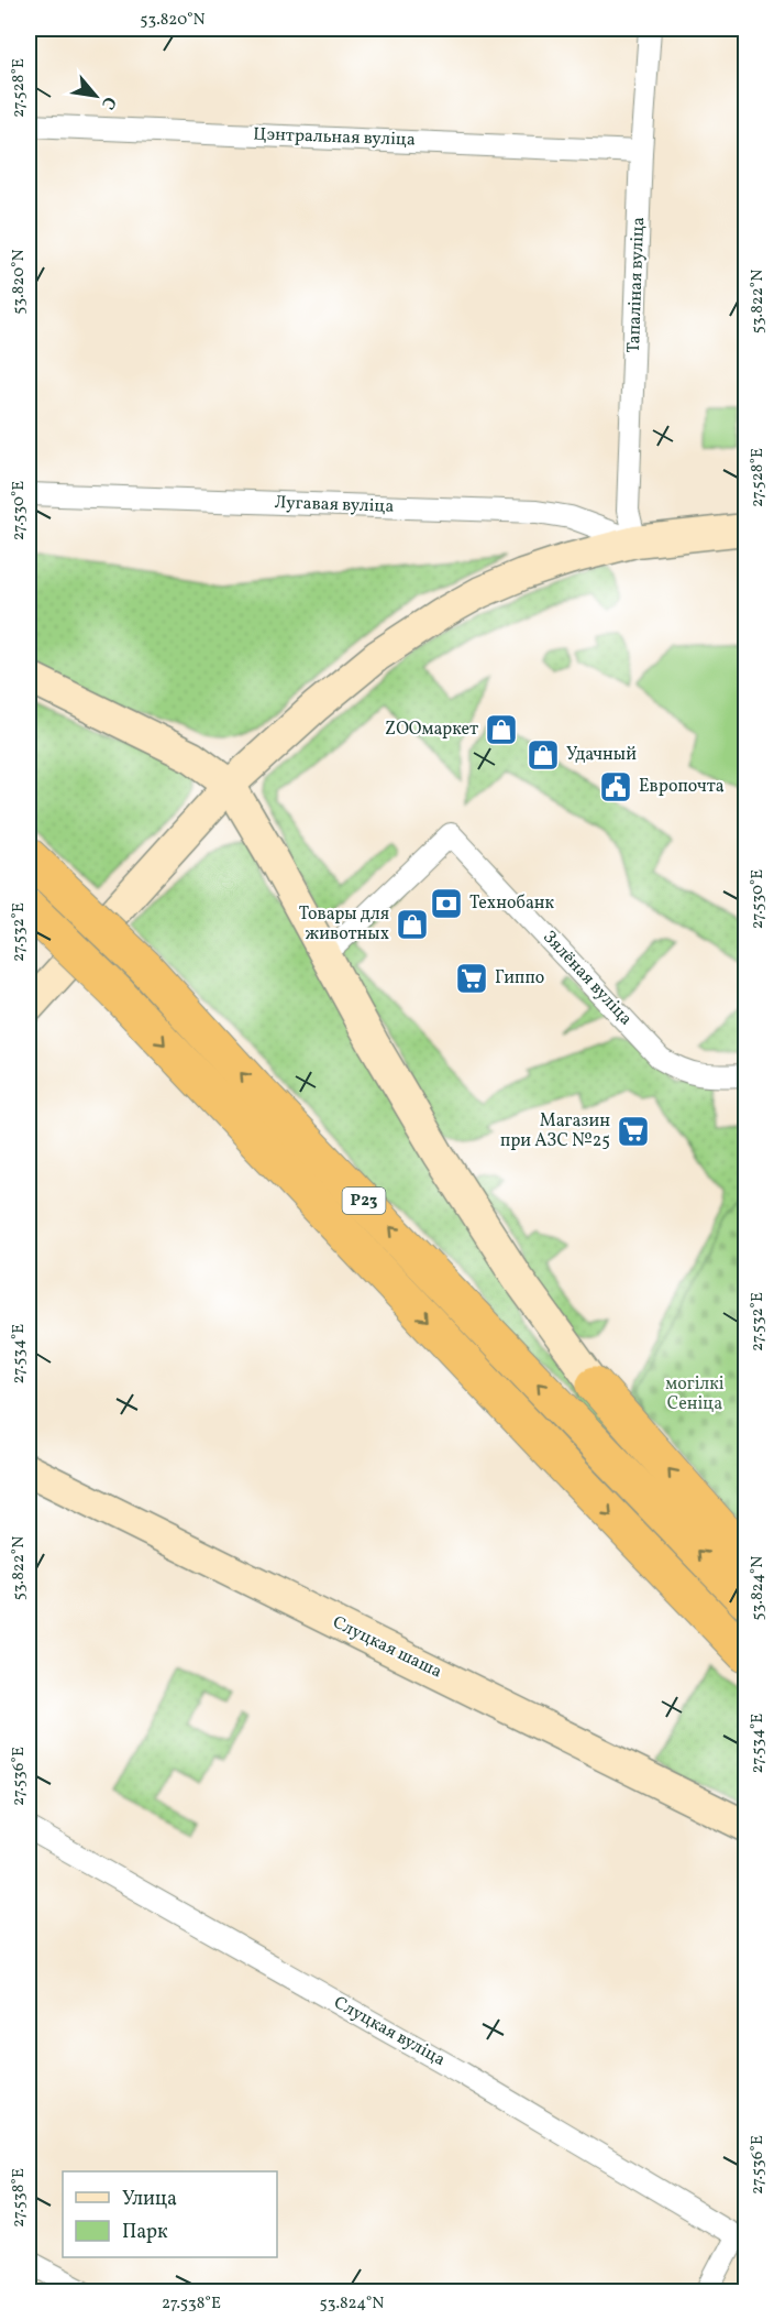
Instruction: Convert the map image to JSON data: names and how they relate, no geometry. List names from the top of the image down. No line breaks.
{"streets":{"highway":["Р23"],"street":["Цэнтральная вуліца","Тапаліная вуліца","Лугавая вуліца","Зялёная вуліца","Слуцкая шаша","Слуцкая вуліца"]},"crossings":[["Цэнтральная вуліца","Тапаліная вуліца"],["Тапаліная вуліца","Лугавая вуліца"]],"parks":["могілкі Сеніца"],"places":{"shop":["ZOOмаркет","Удачный","Товары для животных"],"public building":["Европочта"],"bank":["Технобанк"],"supermarket":["Гиппо","Магазин при АЗС №25"]},"legend":["Улица","Парк"],"north":"bottom right","coordinates":["53.820°N","27.528°E","53.822°N","27.530°E","27.532°E","27.534°E","53.824°N","27.536°E","27.538°E"]}
